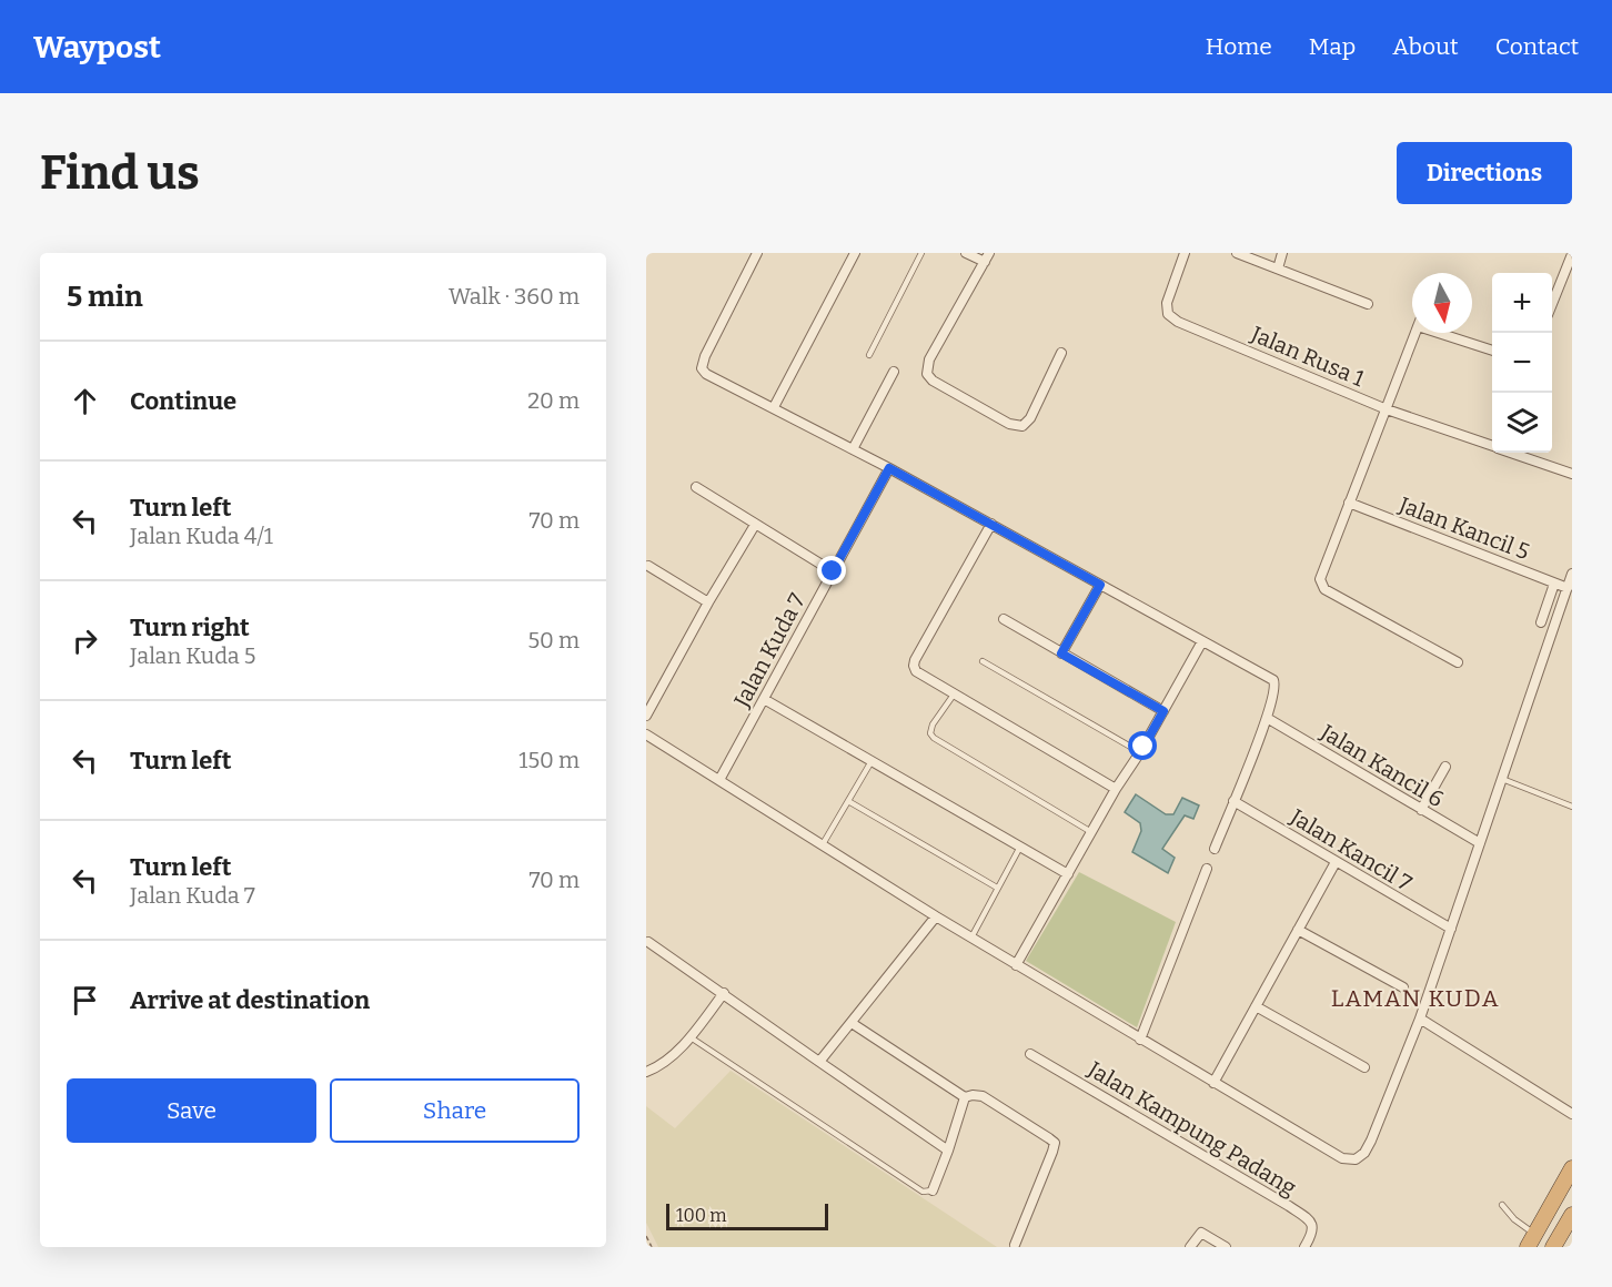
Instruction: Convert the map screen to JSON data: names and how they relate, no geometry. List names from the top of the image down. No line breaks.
{"streets":{"street":["Jalan Rusa 1","Jalan Kancil 5","Jalan Kuda 7","Jalan Kancil 6","Jalan Kancil 7","Jalan Kampung Padang"]},"districts":["LAMAN KUDA"],"scale_bar":"100 m","north":"bottom","page":{"header":"Waypost","nav":["Home","Map","About","Contact"],"buttons":["Directions",["Save","Share"]],"title":"Find us","heading":["5 min","Walk · 360 m"],"map_buttons":["+","−"],"list":[["Continue","20 m"],["Turn left","Jalan Kuda 4/1","70 m"],["Turn right","Jalan Kuda 5","50 m"],["Turn left","150 m"],["Turn left","Jalan Kuda 7","70 m"],"Arrive at destination"],"scale":"100 m"}}
